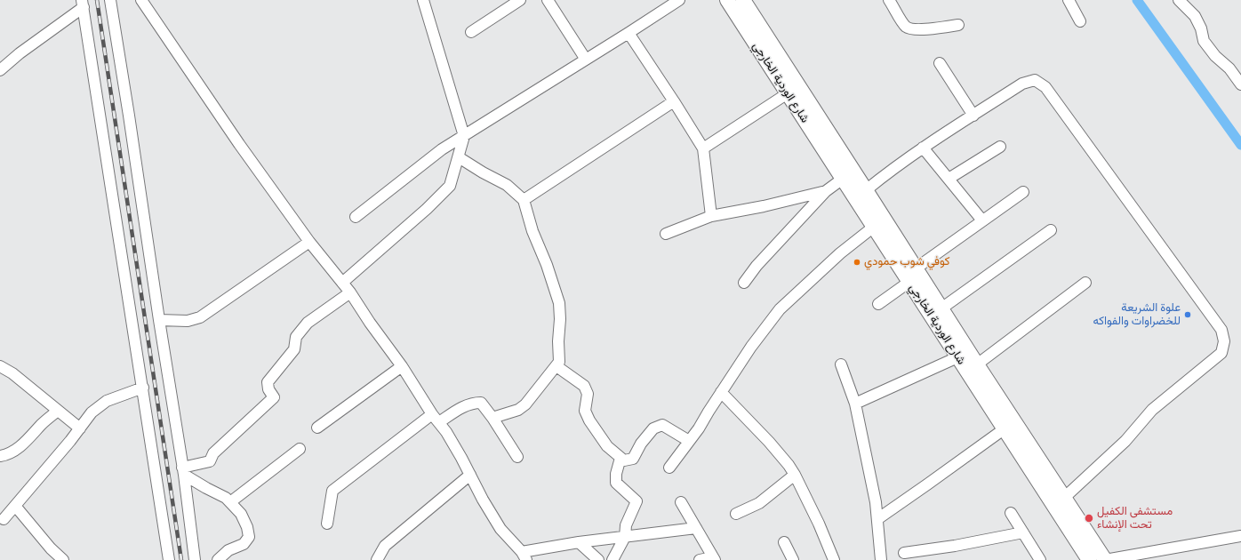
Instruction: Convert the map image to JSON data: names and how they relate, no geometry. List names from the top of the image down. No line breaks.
{"streets":{"main road":["شارع الوردية الخارجي"]},"places":["كوفي شوب حمودي","علوة الشريعة للخضراوات والفواكه","مستشفى الكفيل تحت الإنشاء"]}
